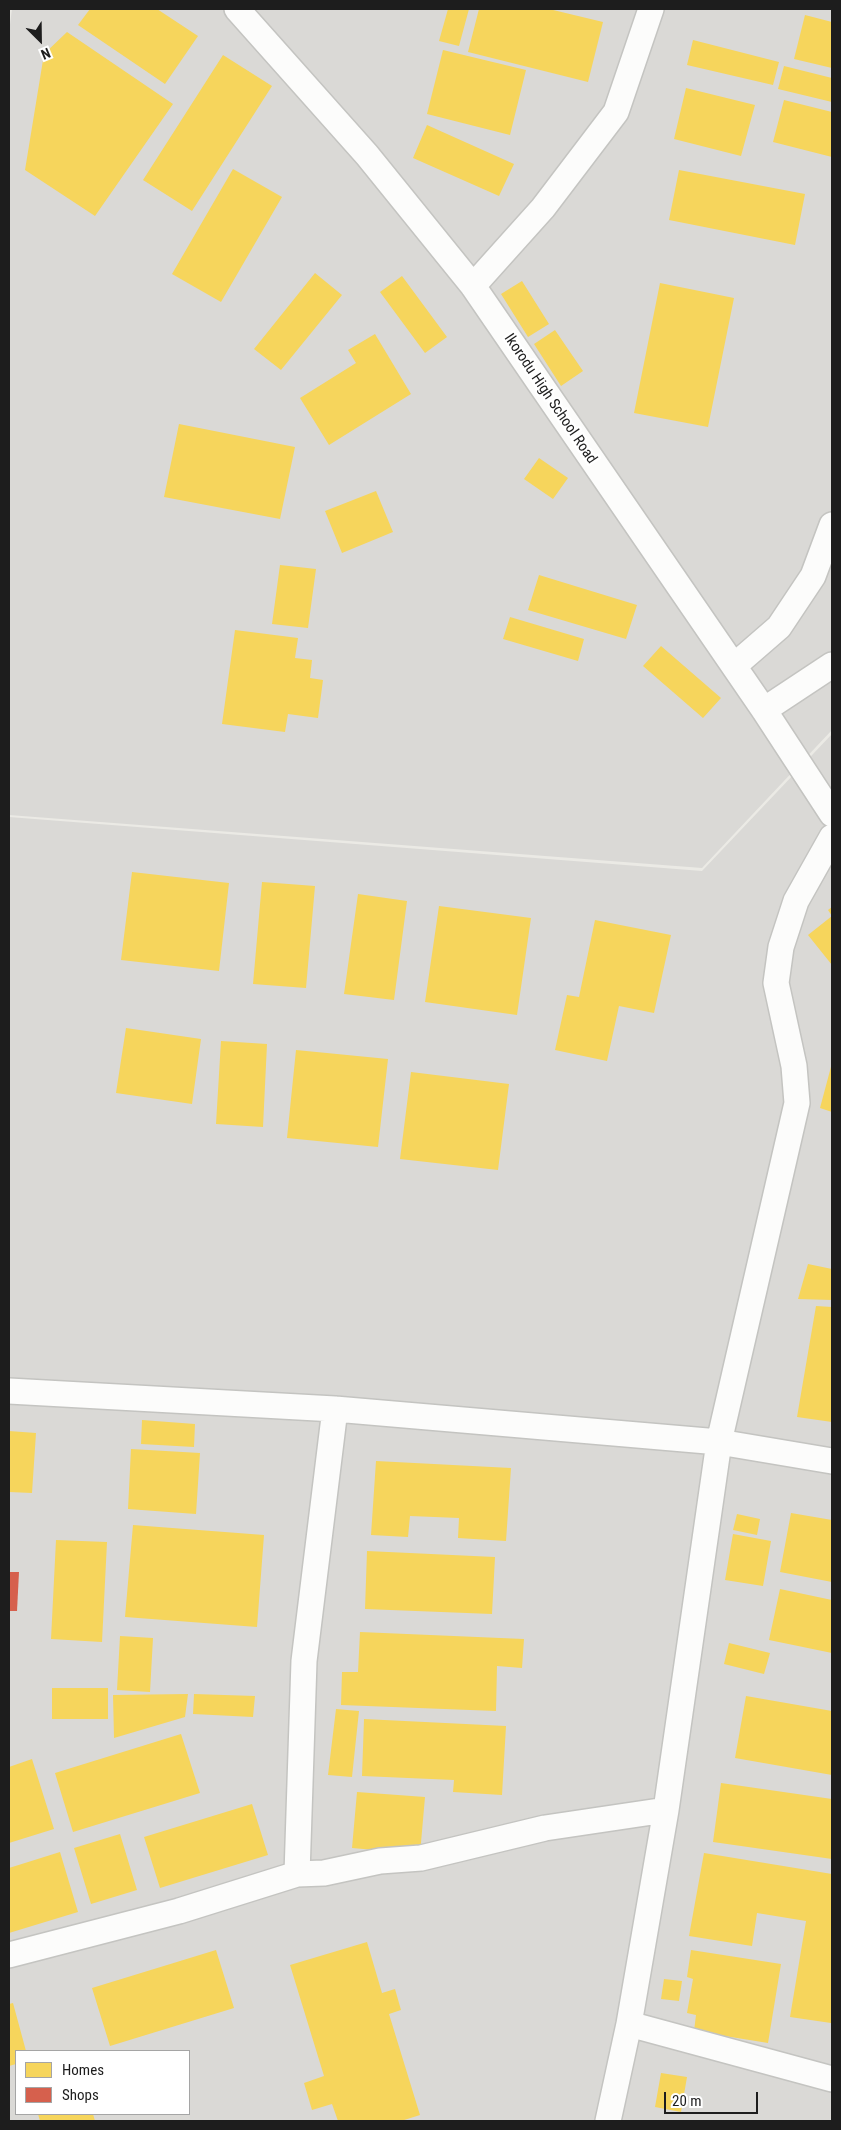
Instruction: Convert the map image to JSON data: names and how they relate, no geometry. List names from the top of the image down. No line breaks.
{"streets":{"street":["Ikorodu High School Road"]},"legend":["Homes","Shops"],"scale_bar":"20 m","north":"bottom right"}
